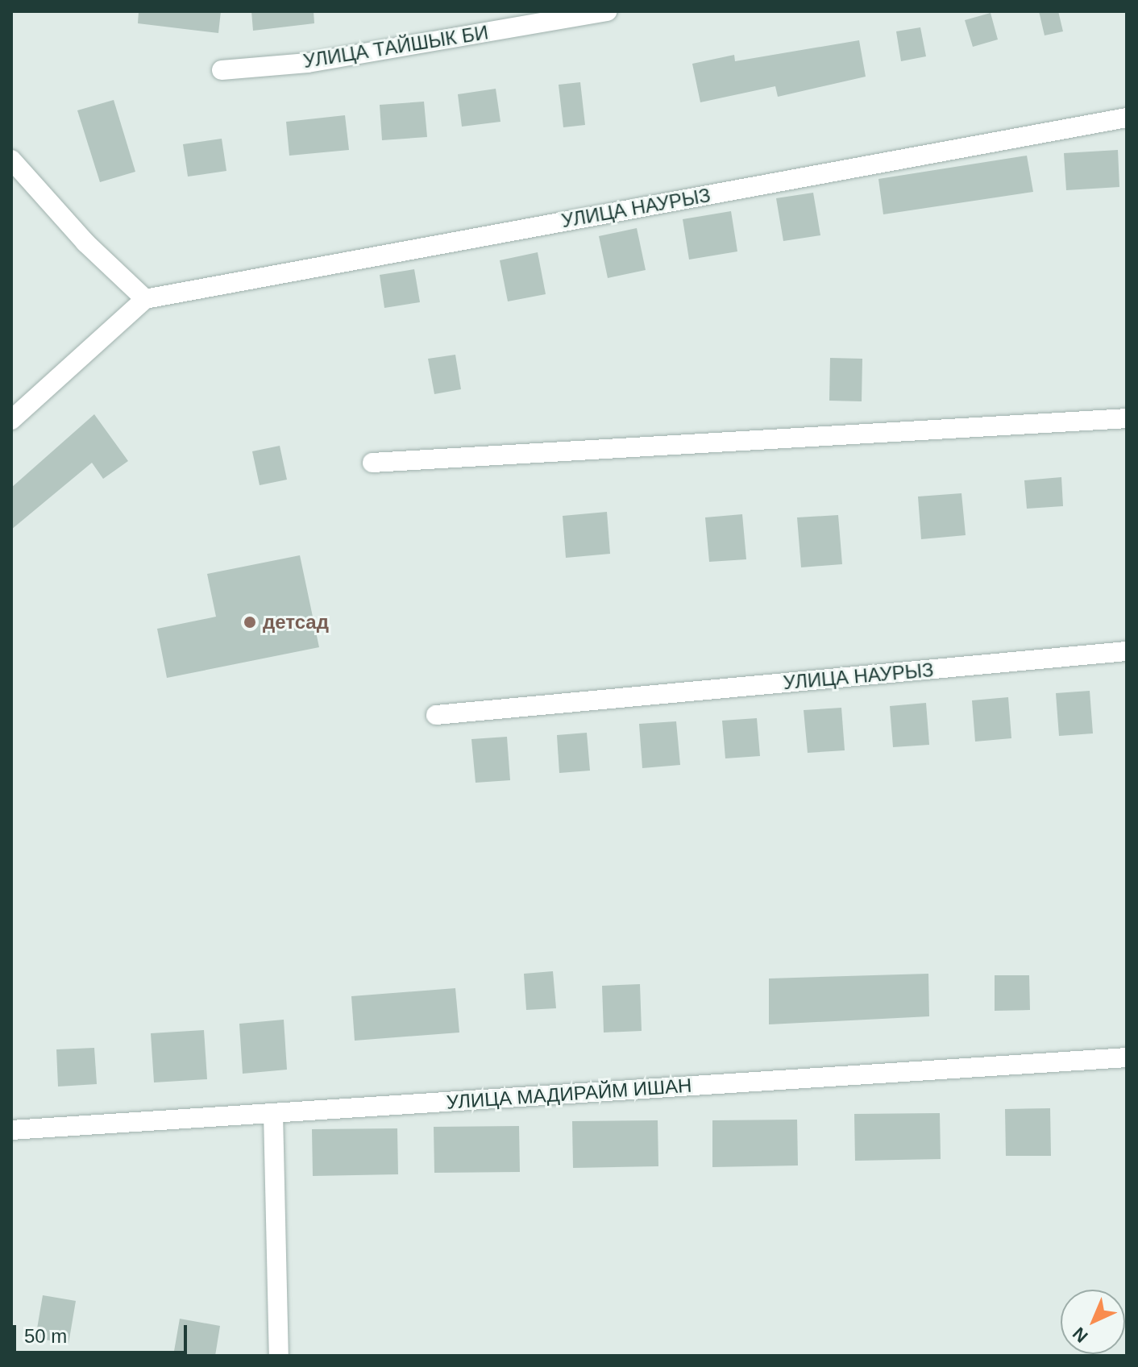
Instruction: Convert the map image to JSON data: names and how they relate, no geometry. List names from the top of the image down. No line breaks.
{"streets":{"street":["УЛИЦА ТАЙШЫК БИ","УЛИЦА НАУРЫЗ","УЛИЦА МАДИРАЙМ ИШАН"]},"places":["детсад"],"scale_bar":"50 m","north":"bottom left"}
